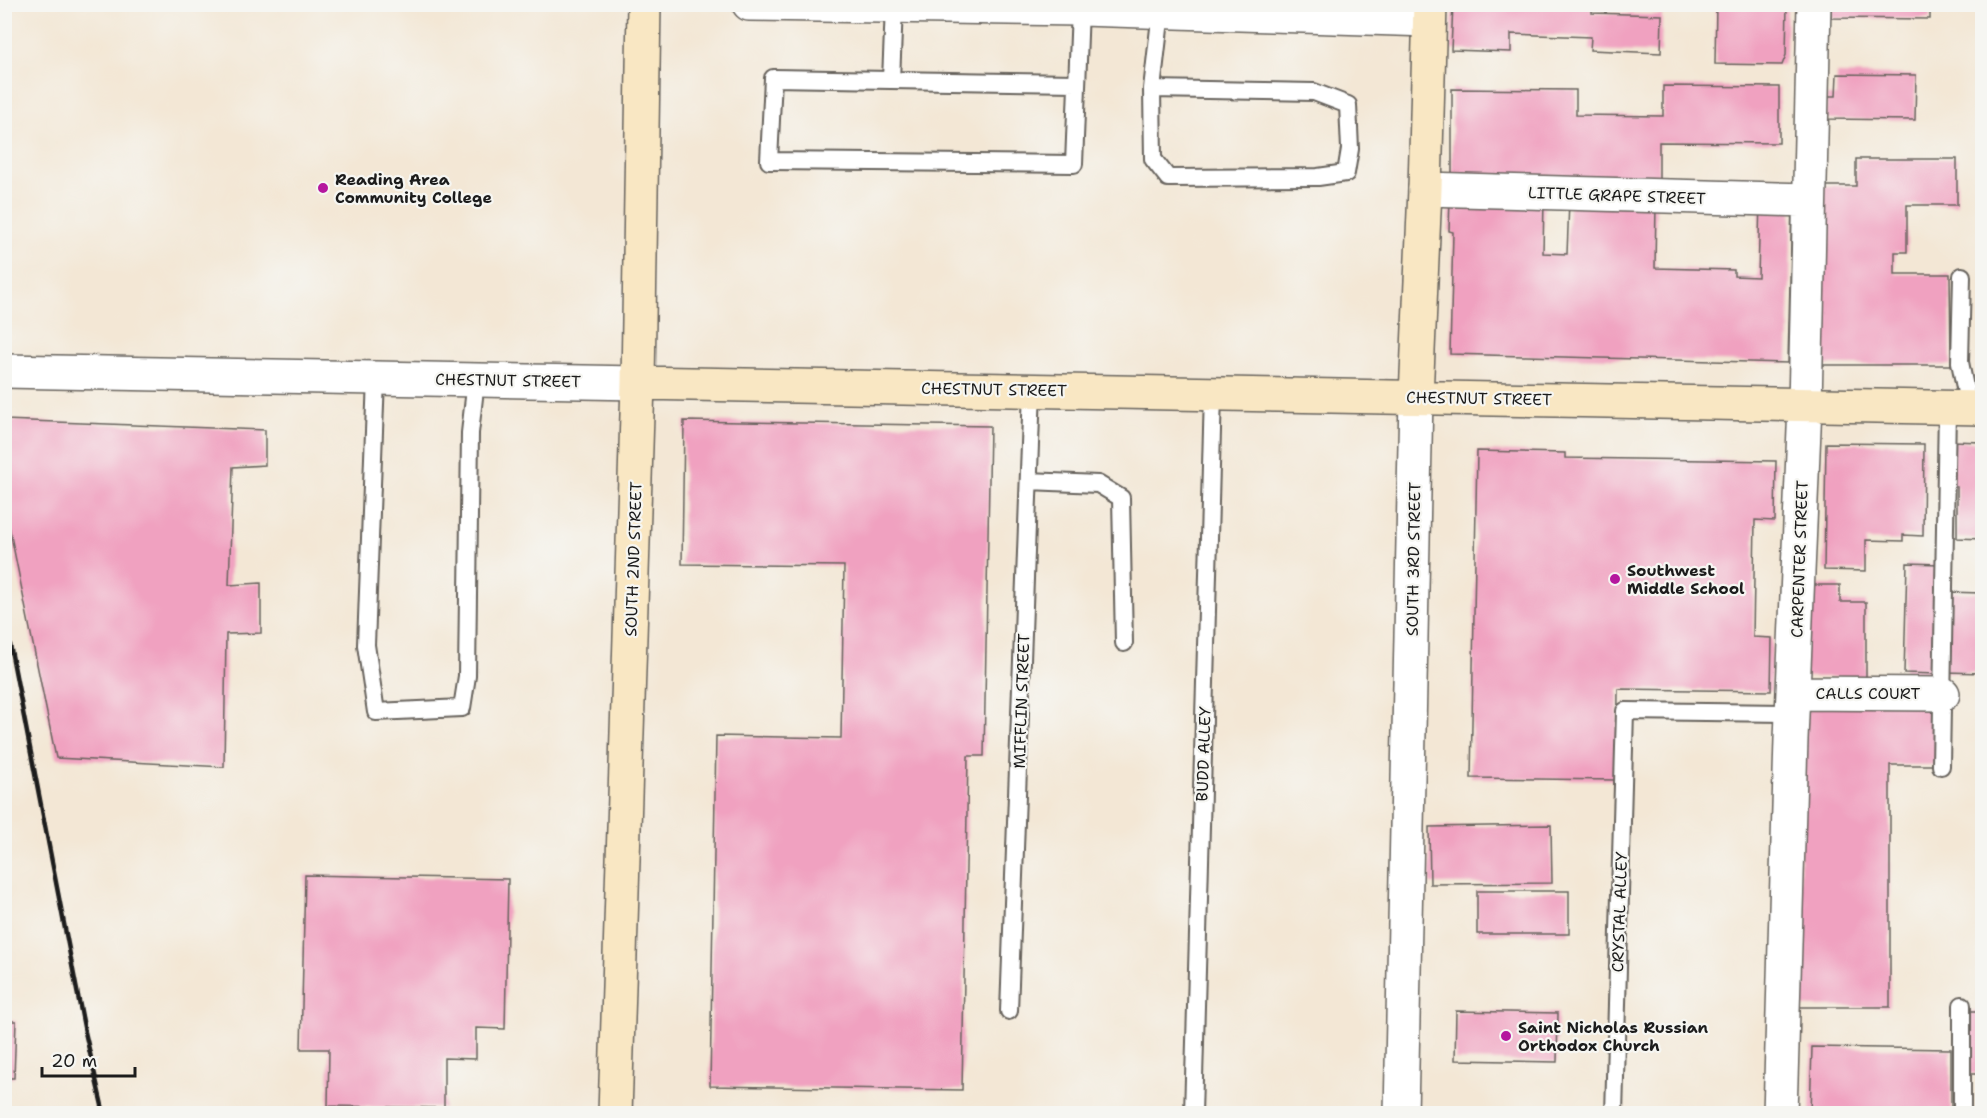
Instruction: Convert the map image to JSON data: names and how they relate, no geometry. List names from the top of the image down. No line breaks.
{"streets":{"street":["LITTLE GRAPE STREET","CHESTNUT STREET","SOUTH 2ND STREET","SOUTH 3RD STREET","CARPENTER STREET","CALLS COURT"],"lane":["MIFFLIN STREET","BUDD ALLEY","CRYSTAL ALLEY"]},"crossings":[["LITTLE GRAPE STREET","SOUTH 3RD STREET"],["LITTLE GRAPE STREET","CARPENTER STREET"],["CHESTNUT STREET","SOUTH 2ND STREET"],["CHESTNUT STREET","SOUTH 3RD STREET"],["CHESTNUT STREET","CARPENTER STREET"],["CHESTNUT STREET","MIFFLIN STREET"],["CHESTNUT STREET","BUDD ALLEY"],["CARPENTER STREET","CALLS COURT"],["CARPENTER STREET","CRYSTAL ALLEY"],["CALLS COURT","CRYSTAL ALLEY"]],"places":["Reading Area Community College","Southwest Middle School","Saint Nicholas Russian Orthodox Church"],"scale_bar":"20 m"}
